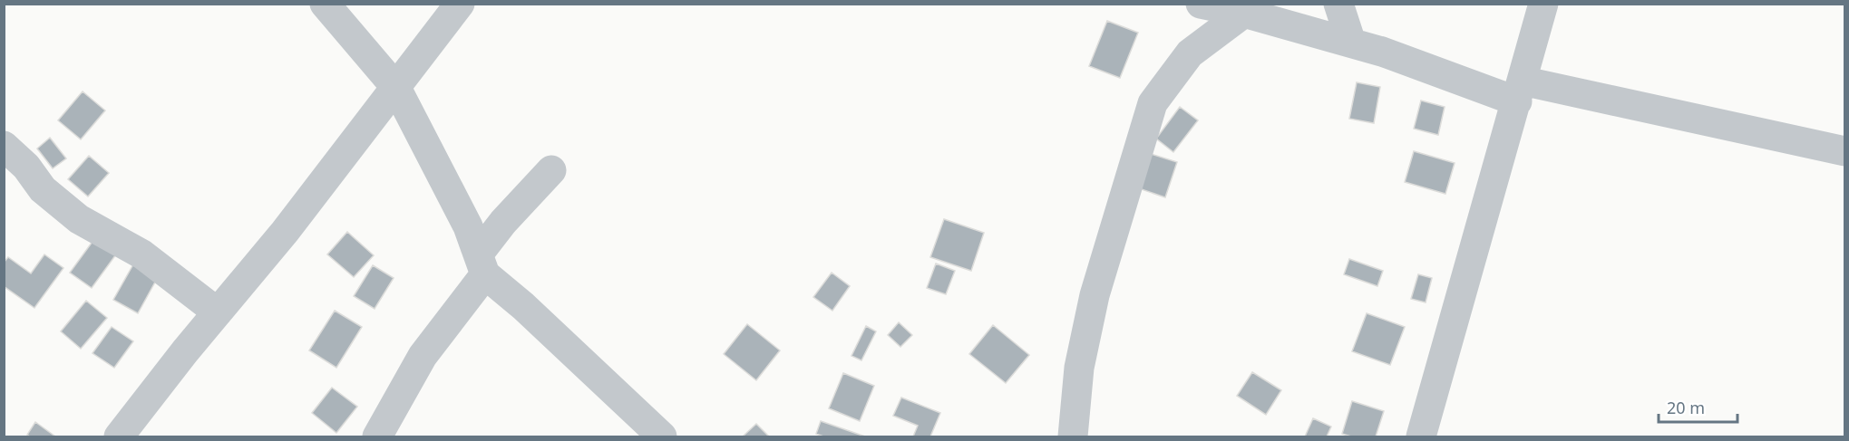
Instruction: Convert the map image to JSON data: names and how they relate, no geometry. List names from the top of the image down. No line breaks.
{"scale_bar":"20 m"}
